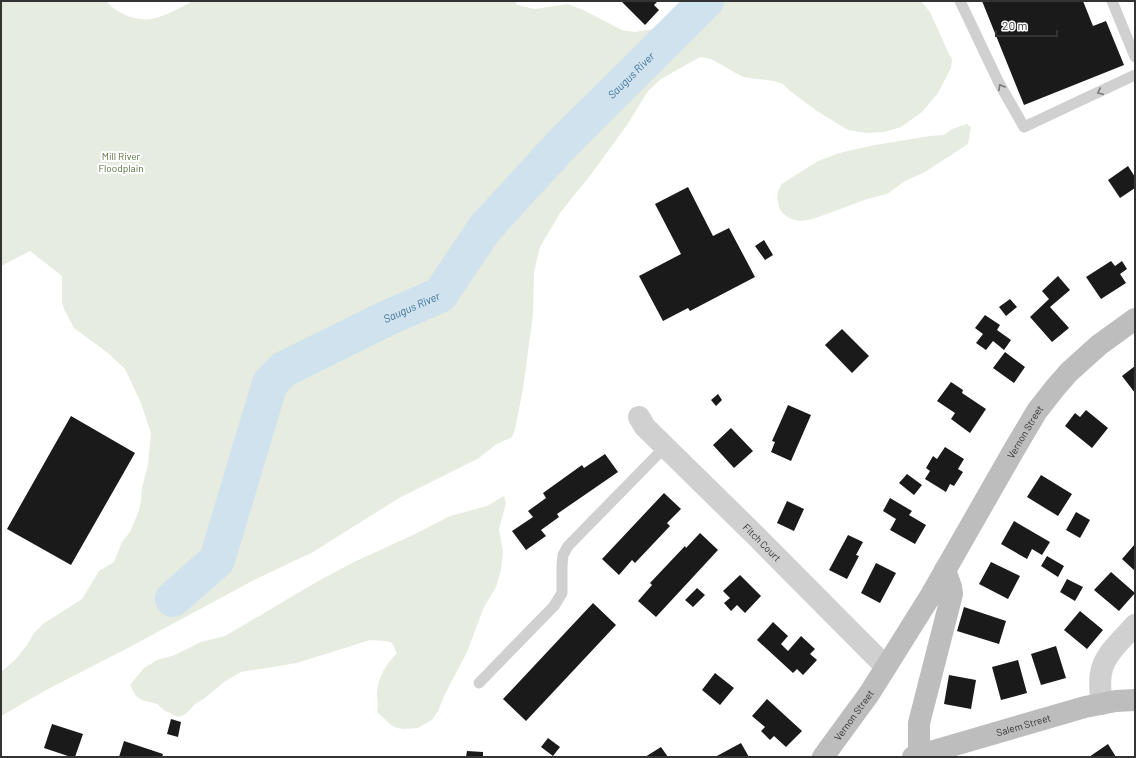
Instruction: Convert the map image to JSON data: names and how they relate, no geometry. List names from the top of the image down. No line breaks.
{"streets":{"main road":["Vernon Street","Salem Street"],"street":["Fitch Court"]},"crossings":[["Vernon Street","Fitch Court"]],"water":["Saugus River"],"parks":["Mill River Floodplain"],"scale_bar":"20 m"}
